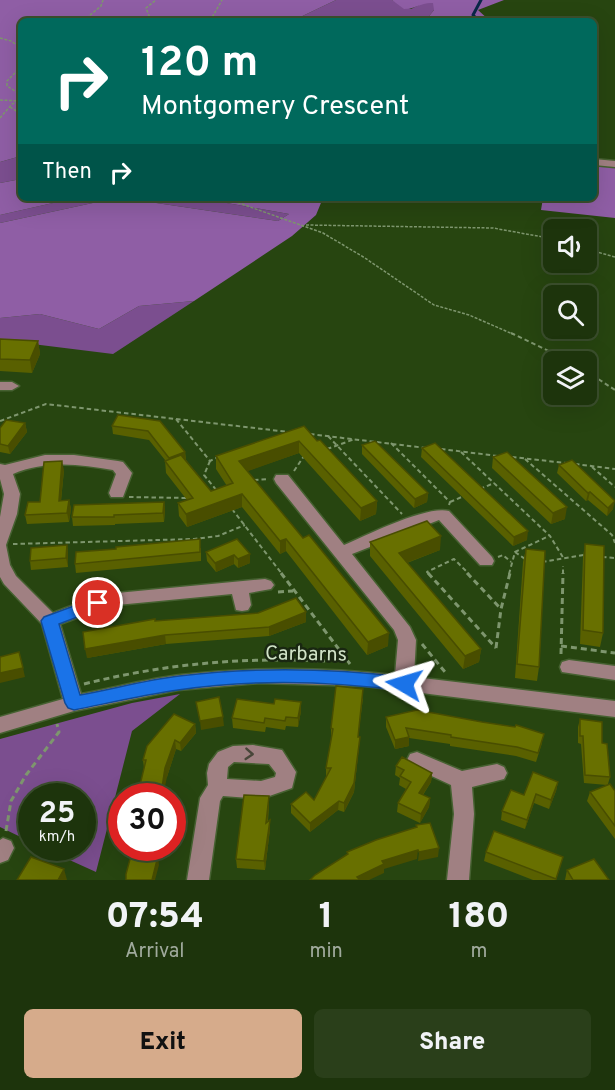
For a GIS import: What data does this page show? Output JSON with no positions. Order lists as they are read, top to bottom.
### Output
{
  "streets": {
    "street": ["Carbarns"]
  },
  "page": {
    "turn": ["120 m", "Montgomery Crescent"],
    "then": "Then",
    "speed": "25 km/h",
    "limit": "30",
    "eta": [
      "07:54",
      "Arrival",
      "1",
      "min",
      "180",
      "m"
    ],
    "buttons": ["Exit", "Share"]
  }
}
